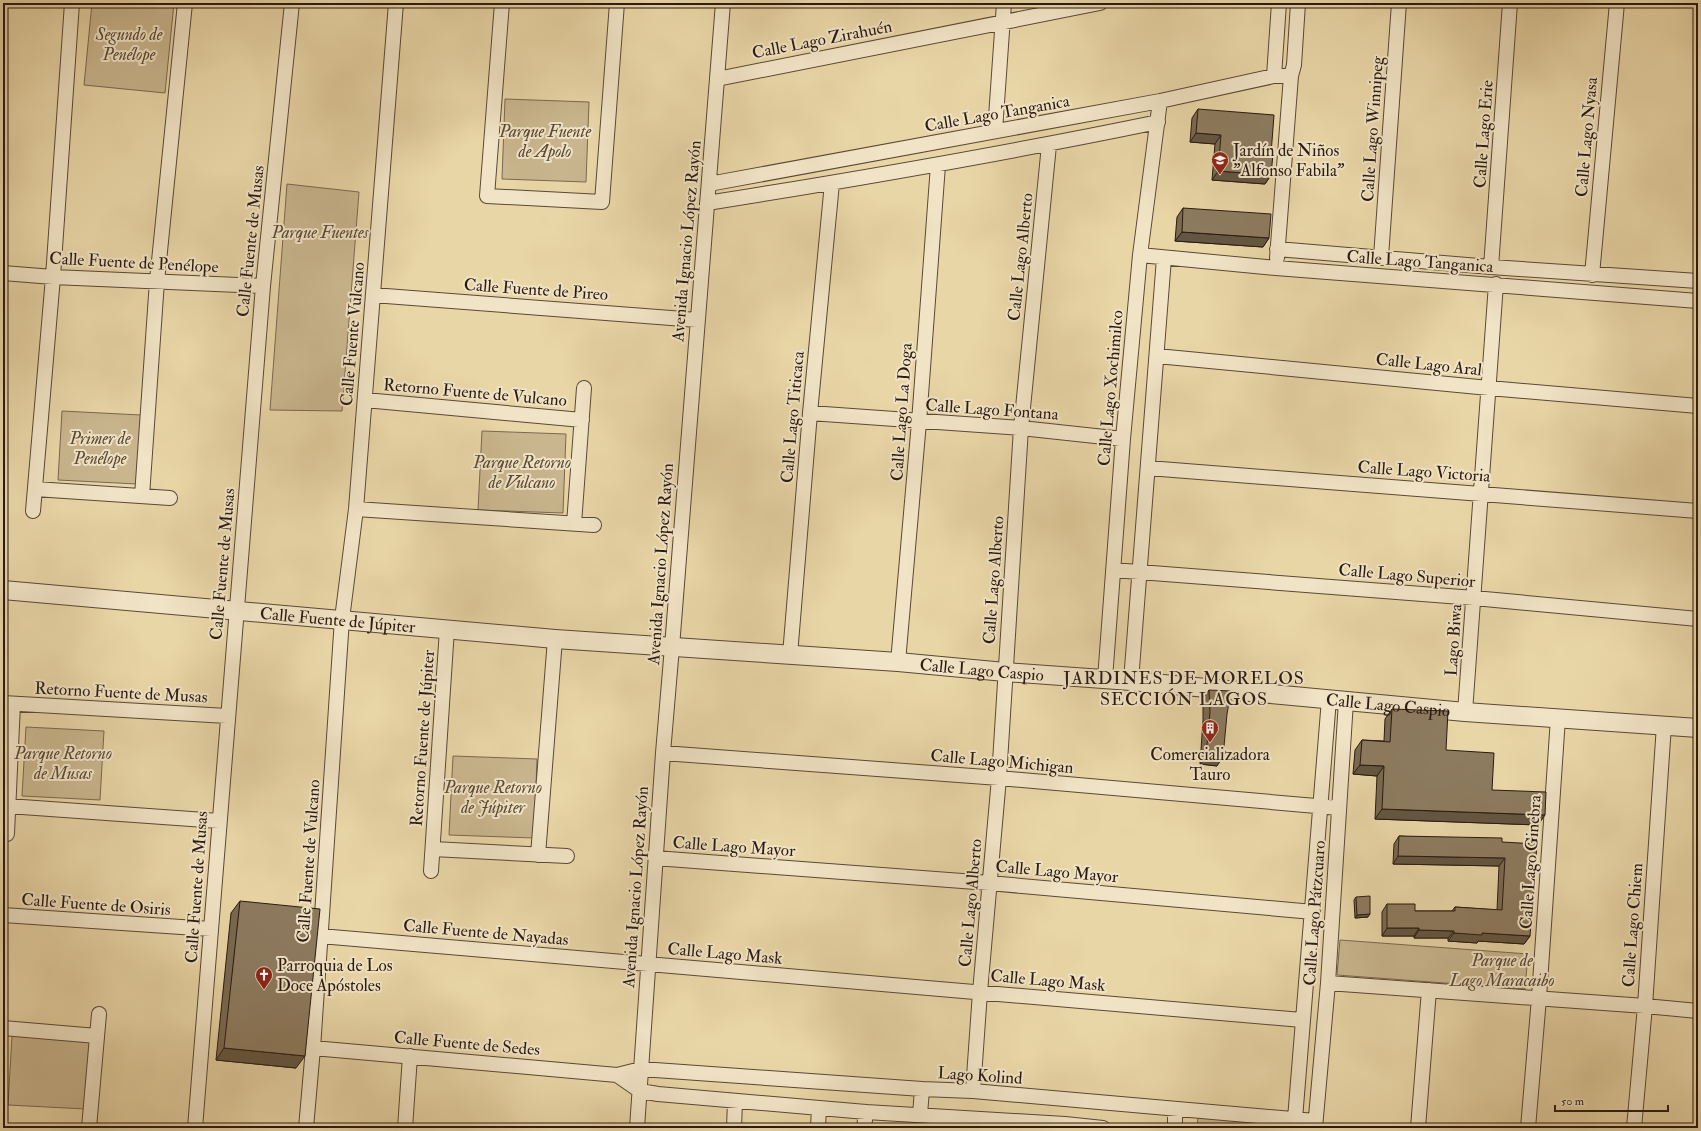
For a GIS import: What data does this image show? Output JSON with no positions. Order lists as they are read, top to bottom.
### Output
{
  "streets": {
    "street": [
      "Calle Lago Zirahuén",
      "Calle Lago Tanganica",
      "Calle Lago Winnipeg",
      "Calle Lago Erie",
      "Calle Lago Nyasa",
      "Calle Fuente de Musas",
      "Avenida Ignacio López Rayón",
      "Calle Lago Alberto",
      "Calle Fuente de Penélope",
      "Calle Fuente de Pireo",
      "Calle Fuente Vulcano",
      "Calle Lago Aral",
      "Calle Lago Xochimilco",
      "Retorno Fuente de Vulcano",
      "Calle Lago Fontana",
      "Calle Lago La Doga",
      "Calle Lago Titicaca",
      "Calle Lago Victoria",
      "Calle Lago Superior",
      "Calle Fuente de Júpiter",
      "Lago Biwa",
      "Calle Lago Caspio",
      "Retorno Fuente de Musas",
      "Retorno Fuente de Júpiter",
      "Calle Lago Michigan",
      "Calle Lago Mayor",
      "Calle Fuente de Vulcano",
      "Calle Lago Ginebra",
      "Calle Fuente de Osiris",
      "Calle Lago Pátzcuaro",
      "Calle Lago Chiem",
      "Calle Fuente de Nayadas",
      "Calle Lago Mask",
      "Calle Fuente de Sedes",
      "Lago Kolind"
    ]
  },
  "crossings": [
    ["Calle Lago Zirahuén", "Avenida Ignacio López Rayón"],
    ["Calle Lago Tanganica", "Calle Lago Winnipeg"],
    ["Calle Lago Tanganica", "Calle Lago Erie"],
    ["Calle Lago Tanganica", "Calle Lago Nyasa"],
    ["Calle Lago Tanganica", "Avenida Ignacio López Rayón"],
    ["Calle Lago Tanganica", "Calle Lago Xochimilco"],
    ["Calle Lago Tanganica", "Lago Biwa"],
    ["Calle Fuente de Musas", "Calle Fuente de Penélope"],
    ["Calle Fuente de Musas", "Calle Fuente de Júpiter"],
    ["Calle Fuente de Musas", "Retorno Fuente de Musas"],
    ["Calle Fuente de Musas", "Calle Fuente de Osiris"],
    ["Avenida Ignacio López Rayón", "Calle Fuente de Pireo"],
    ["Avenida Ignacio López Rayón", "Calle Fuente de Júpiter"],
    ["Avenida Ignacio López Rayón", "Calle Lago Caspio"],
    ["Avenida Ignacio López Rayón", "Calle Lago Michigan"],
    ["Avenida Ignacio López Rayón", "Calle Lago Mayor"],
    ["Avenida Ignacio López Rayón", "Calle Fuente de Nayadas"],
    ["Avenida Ignacio López Rayón", "Calle Lago Mask"],
    ["Avenida Ignacio López Rayón", "Calle Fuente de Sedes"],
    ["Avenida Ignacio López Rayón", "Lago Kolind"],
    ["Calle Lago Alberto", "Calle Lago Fontana"],
    ["Calle Lago Alberto", "Calle Lago Caspio"],
    ["Calle Lago Alberto", "Calle Lago Michigan"],
    ["Calle Lago Alberto", "Calle Lago Mayor"],
    ["Calle Lago Alberto", "Calle Lago Mask"],
    ["Calle Lago Alberto", "Lago Kolind"],
    ["Calle Fuente de Pireo", "Calle Fuente Vulcano"],
    ["Calle Fuente Vulcano", "Retorno Fuente de Vulcano"],
    ["Calle Fuente Vulcano", "Calle Fuente de Júpiter"],
    ["Calle Fuente Vulcano", "Calle Fuente de Vulcano"],
    ["Calle Lago Aral", "Lago Biwa"],
    ["Calle Lago Xochimilco", "Calle Lago Fontana"],
    ["Calle Lago Xochimilco", "Calle Lago Superior"],
    ["Calle Lago Xochimilco", "Calle Lago Caspio"],
    ["Calle Lago Fontana", "Calle Lago La Doga"],
    ["Calle Lago Fontana", "Calle Lago Titicaca"],
    ["Calle Lago La Doga", "Calle Lago Caspio"],
    ["Calle Lago Titicaca", "Calle Lago Caspio"],
    ["Calle Lago Victoria", "Lago Biwa"],
    ["Calle Lago Superior", "Lago Biwa"],
    ["Calle Fuente de Júpiter", "Calle Lago Caspio"],
    ["Calle Fuente de Júpiter", "Retorno Fuente de Júpiter"],
    ["Calle Fuente de Júpiter", "Calle Fuente de Vulcano"],
    ["Lago Biwa", "Calle Lago Caspio"],
    ["Calle Lago Caspio", "Calle Lago Ginebra"],
    ["Calle Lago Caspio", "Calle Lago Pátzcuaro"],
    ["Calle Lago Caspio", "Calle Lago Chiem"],
    ["Calle Lago Michigan", "Calle Lago Pátzcuaro"],
    ["Calle Lago Mayor", "Calle Lago Pátzcuaro"],
    ["Calle Fuente de Vulcano", "Calle Fuente de Nayadas"],
    ["Calle Fuente de Vulcano", "Calle Fuente de Sedes"],
    ["Calle Lago Pátzcuaro", "Calle Lago Mask"],
    ["Calle Lago Pátzcuaro", "Lago Kolind"],
    ["Calle Fuente de Nayadas", "Calle Lago Mask"],
    ["Calle Fuente de Sedes", "Lago Kolind"]
  ],
  "districts": ["JARDINES DE MORELOS SECCIÓN LAGOS"],
  "parks": [
    "Segundo de Penélope",
    "Parque Fuente de Apolo",
    "Parque Fuentes",
    "Primer de Penélope",
    "Parque Retorno de Vulcano",
    "Parque Retorno de Musas",
    "Parque Retorno de Júpiter",
    "Parque de Lago Maracaibo"
  ],
  "places": {
    "school or university": ["Jardín de Niños \"Alfonso Fabila\""],
    "building": ["Comercializadora Tauro"],
    "church": ["Parroquia de Los Doce Apóstoles"]
  },
  "scale_bar": "50 m"
}
